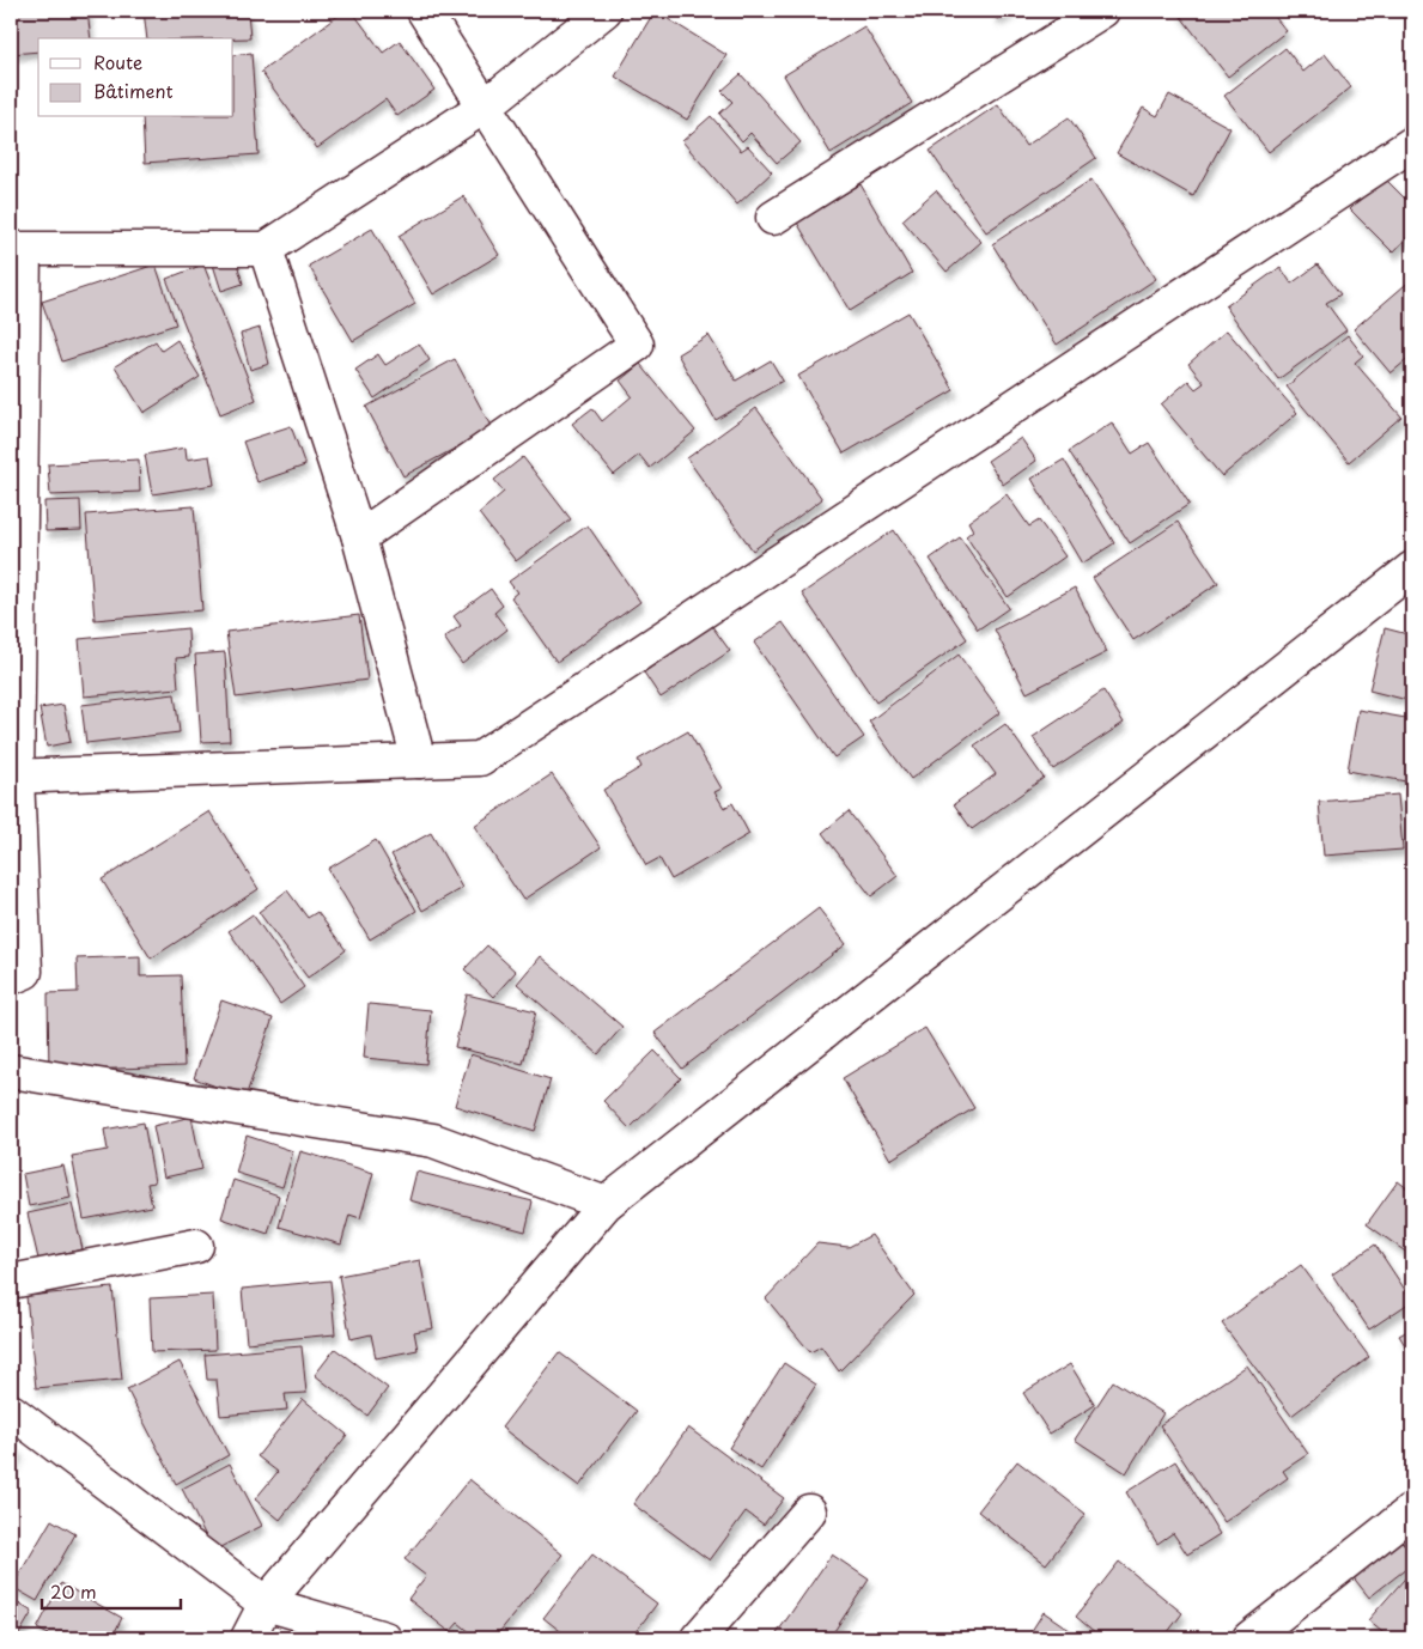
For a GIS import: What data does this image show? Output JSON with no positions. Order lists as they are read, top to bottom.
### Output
{
  "legend": ["Route", "Bâtiment"],
  "scale_bar": "20 m"
}
